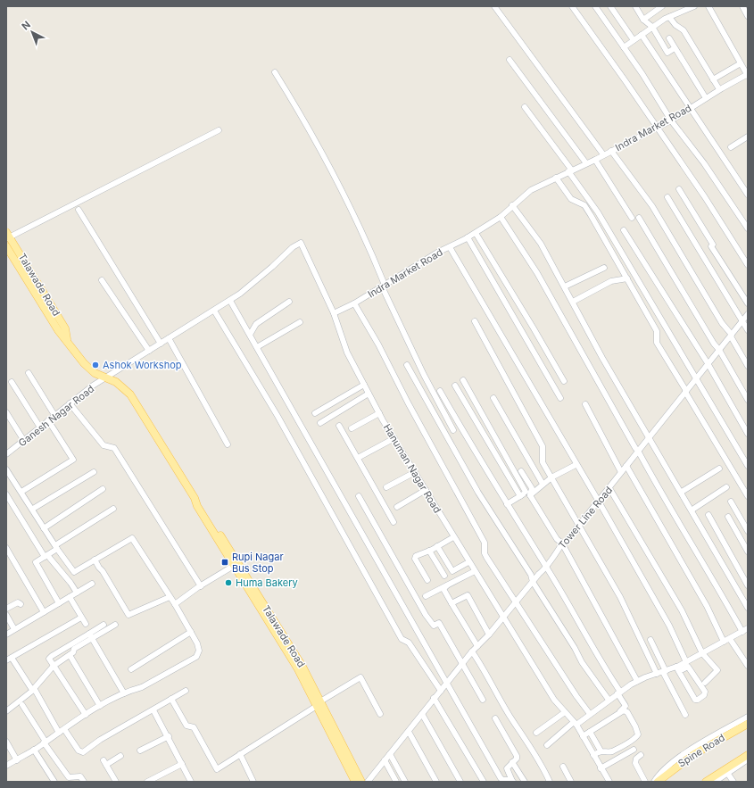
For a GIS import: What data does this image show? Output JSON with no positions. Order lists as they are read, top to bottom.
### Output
{
  "streets": {
    "main road": ["Talawade Road", "Spine Road"],
    "street": [
      "Indra Market Road",
      "Ganesh Nagar Road",
      "Hanuman Nagar Road",
      "Tower Line Road"
    ]
  },
  "crossings": [
    ["Indra Market Road", "Hanuman Nagar Road"],
    ["Talawade Road", "Ganesh Nagar Road"],
    ["Hanuman Nagar Road", "Tower Line Road"]
  ],
  "places": {
    "other": ["Ashok Workshop", "Huma Bakery"],
    "transit": ["Rupi Nagar Bus Stop"]
  },
  "north": "top left"
}
